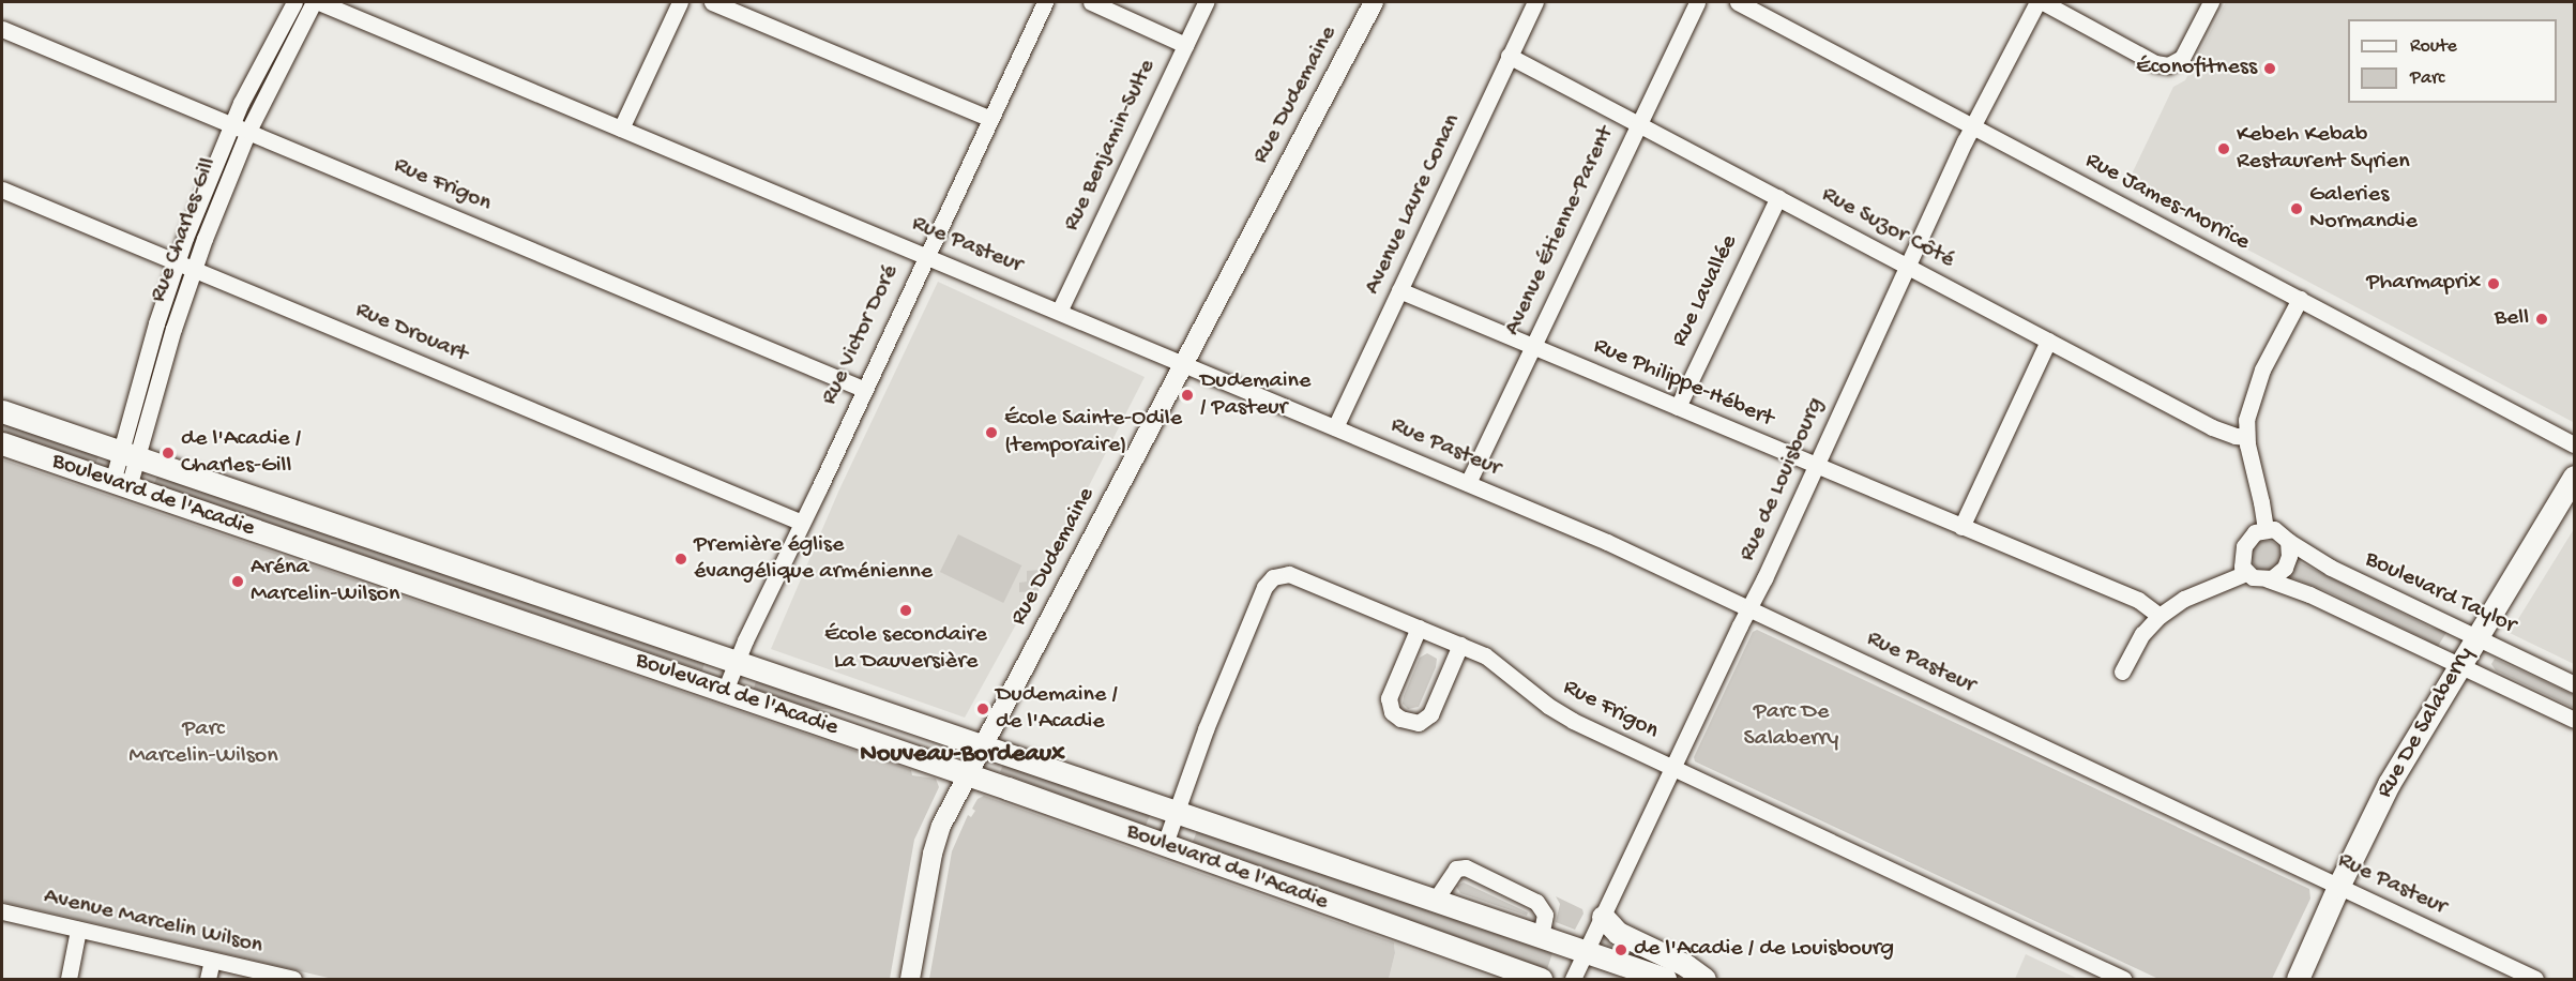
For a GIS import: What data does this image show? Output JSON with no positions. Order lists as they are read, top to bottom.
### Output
{
  "streets": {
    "main road": ["Boulevard de l'Acadie", "Rue De Salaberry"],
    "street": [
      "Rue Dudemaine",
      "Rue Benjamin-Sulte",
      "Rue Frigon",
      "Rue James-Morrice",
      "Avenue Laure Conan",
      "Rue Suzor Côté",
      "Rue Charles-Gill",
      "Avenue Étienne-Parent",
      "Rue Pasteur",
      "Rue Lavallée",
      "Rue Drouart",
      "Rue Victor Doré",
      "Rue Philippe-Hébert",
      "Rue de Louisbourg",
      "Boulevard Taylor",
      "Avenue Marcelin Wilson"
    ]
  },
  "crossings": [
    ["Rue Dudemaine", "Rue Pasteur"],
    ["Rue Dudemaine", "Boulevard de l'Acadie"],
    ["Rue Benjamin-Sulte", "Rue Pasteur"],
    ["Rue Frigon", "Rue Charles-Gill"],
    ["Rue Frigon", "Rue Victor Doré"],
    ["Rue Frigon", "Rue de Louisbourg"],
    ["Rue Frigon", "Boulevard de l'Acadie"],
    ["Rue James-Morrice", "Rue de Louisbourg"],
    ["Avenue Laure Conan", "Rue Suzor Côté"],
    ["Avenue Laure Conan", "Rue Pasteur"],
    ["Avenue Laure Conan", "Rue Philippe-Hébert"],
    ["Rue Suzor Côté", "Avenue Étienne-Parent"],
    ["Rue Suzor Côté", "Rue Lavallée"],
    ["Rue Suzor Côté", "Rue de Louisbourg"],
    ["Rue Charles-Gill", "Rue Drouart"],
    ["Rue Charles-Gill", "Boulevard de l'Acadie"],
    ["Avenue Étienne-Parent", "Rue Pasteur"],
    ["Avenue Étienne-Parent", "Rue Philippe-Hébert"],
    ["Rue Pasteur", "Rue Victor Doré"],
    ["Rue Pasteur", "Rue de Louisbourg"],
    ["Rue Pasteur", "Rue De Salaberry"],
    ["Rue Lavallée", "Rue Philippe-Hébert"],
    ["Rue Drouart", "Rue Victor Doré"],
    ["Rue Victor Doré", "Boulevard de l'Acadie"],
    ["Rue Philippe-Hébert", "Rue de Louisbourg"],
    ["Rue de Louisbourg", "Boulevard de l'Acadie"],
    ["Boulevard Taylor", "Rue De Salaberry"]
  ],
  "districts": ["Nouveau-Bordeaux"],
  "parks": ["Parc De Salaberry", "Parc Marcelin-Wilson"],
  "places": [
    "Éconofitness",
    "Kebeh Kebab Restaurent Syrien",
    "Galeries Normandie",
    "Pharmaprix",
    "Bell",
    "Dudemaine / Pasteur",
    "École Sainte-Odile (temporaire)",
    "de l'Acadie / Charles-Gill",
    "Première église évangélique arménienne",
    "Aréna Marcelin-Wilson",
    "École secondaire La Dauversière",
    "Dudemaine / de l'Acadie",
    "de l'Acadie / de Louisbourg"
  ],
  "legend": ["Route", "Parc"]
}
